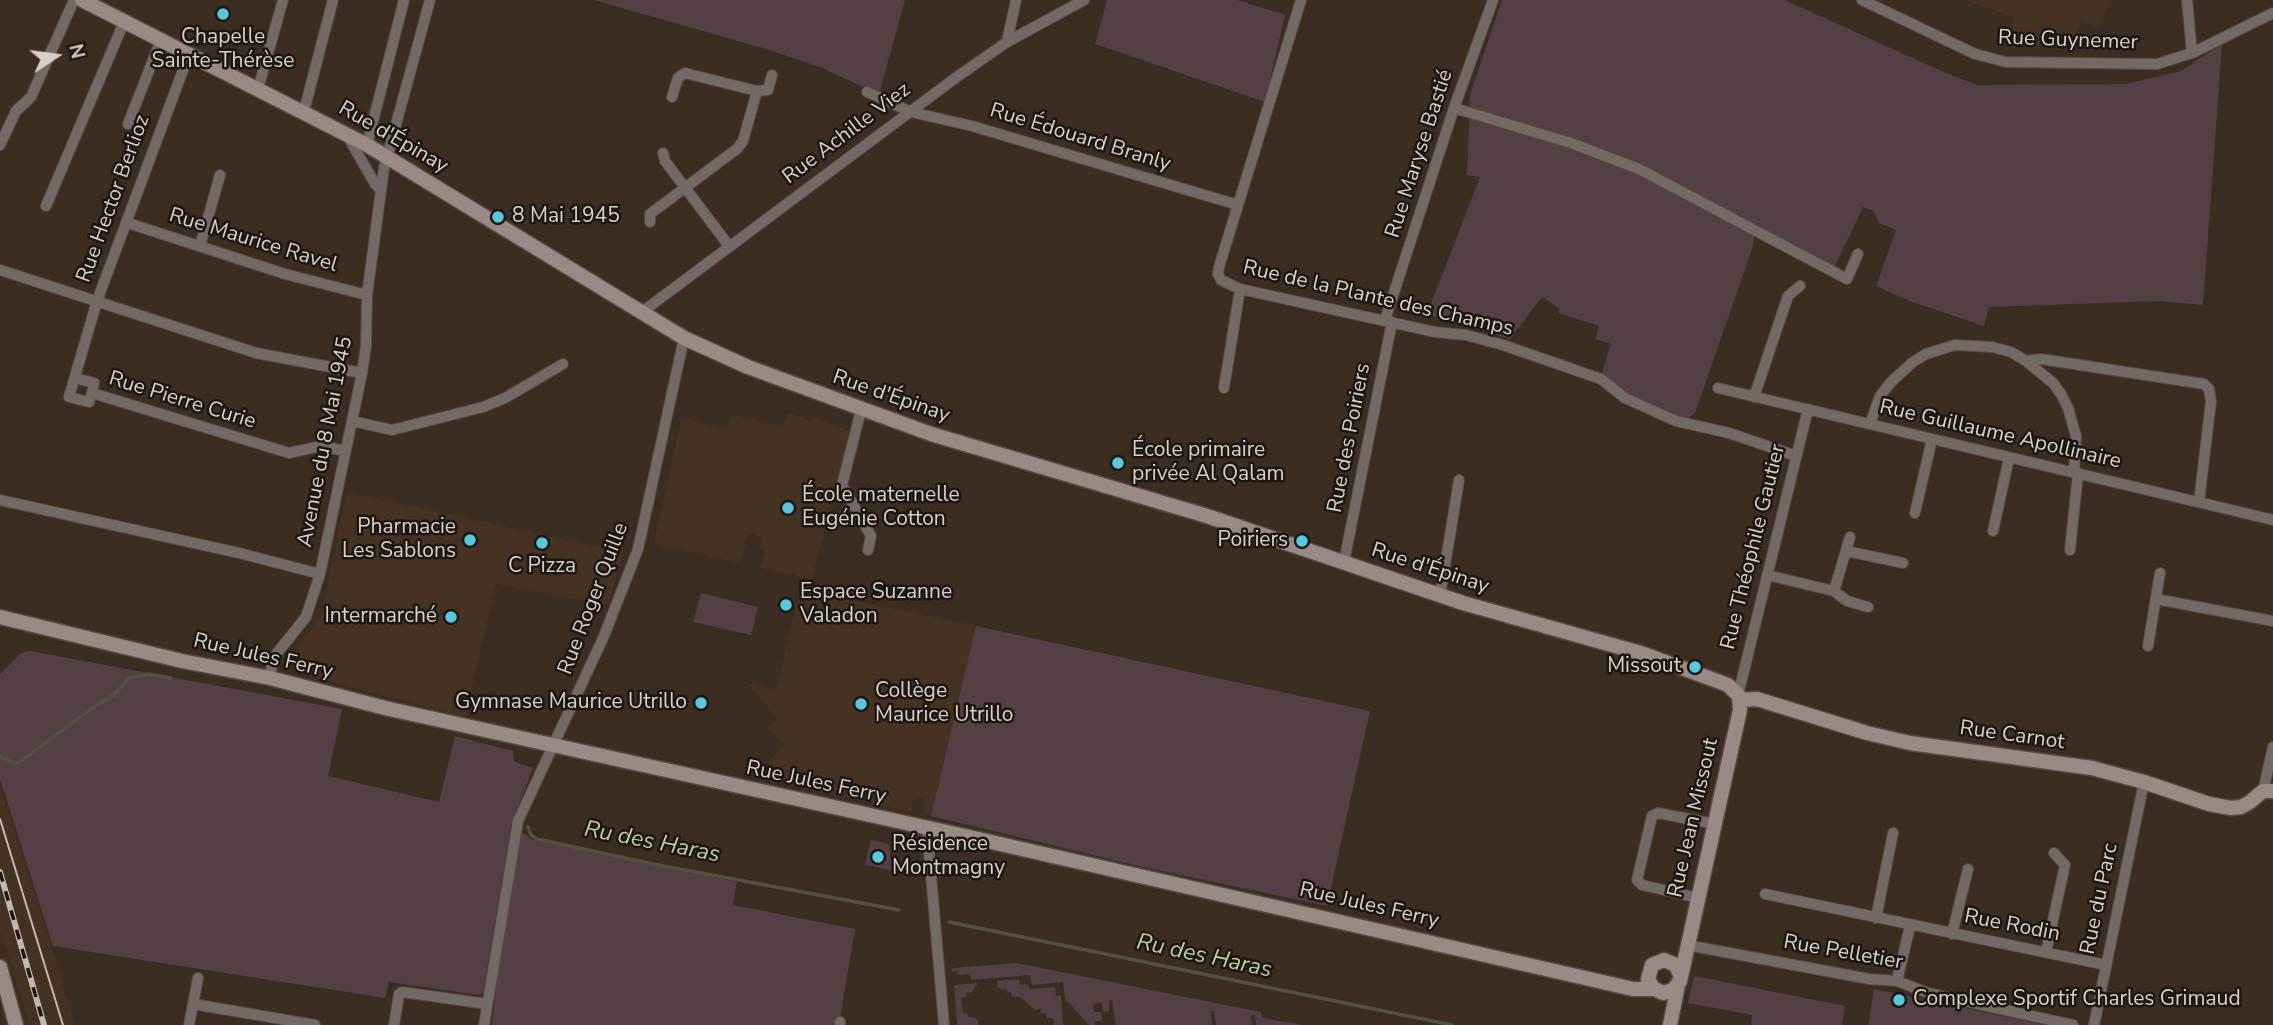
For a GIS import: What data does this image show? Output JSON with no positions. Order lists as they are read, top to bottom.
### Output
{
  "streets": {
    "main road": [
      "Rue d'Épinay",
      "Rue Jules Ferry",
      "Rue Carnot",
      "Rue Jean Missout"
    ],
    "street": [
      "Rue Guynemer",
      "Rue Achille Viez",
      "Rue Édouard Branly",
      "Rue Maryse Bastié",
      "Rue Hector Berlioz",
      "Rue Maurice Ravel",
      "Rue de la Plante des Champs",
      "Rue Pierre Curie",
      "Rue Guillaume Apollinaire",
      "Rue des Poiriers",
      "Avenue du 8 Mai 1945",
      "Rue Théophile Gautier",
      "Rue Roger Quille",
      "Rue du Parc",
      "Rue Rodin",
      "Rue Pelletier"
    ]
  },
  "crossings": [
    ["Rue Achille Viez", "Rue d'Épinay"],
    ["Rue Achille Viez", "Rue Édouard Branly"],
    ["Rue d'Épinay", "Rue Hector Berlioz"],
    ["Rue d'Épinay", "Rue des Poiriers"],
    ["Rue d'Épinay", "Avenue du 8 Mai 1945"],
    ["Rue d'Épinay", "Rue Théophile Gautier"],
    ["Rue d'Épinay", "Rue Roger Quille"],
    ["Rue d'Épinay", "Rue Carnot"],
    ["Rue d'Épinay", "Rue Jean Missout"],
    ["Rue Édouard Branly", "Rue de la Plante des Champs"],
    ["Rue Maryse Bastié", "Rue de la Plante des Champs"],
    ["Rue Maryse Bastié", "Rue des Poiriers"],
    ["Rue Hector Berlioz", "Rue Maurice Ravel"],
    ["Rue Maurice Ravel", "Avenue du 8 Mai 1945"],
    ["Rue de la Plante des Champs", "Rue des Poiriers"],
    ["Rue de la Plante des Champs", "Rue Théophile Gautier"],
    ["Rue Pierre Curie", "Avenue du 8 Mai 1945"],
    ["Rue Guillaume Apollinaire", "Rue Théophile Gautier"],
    ["Avenue du 8 Mai 1945", "Rue Jules Ferry"],
    ["Rue Théophile Gautier", "Rue Carnot"],
    ["Rue Théophile Gautier", "Rue Jean Missout"],
    ["Rue Roger Quille", "Rue Jules Ferry"],
    ["Rue Jules Ferry", "Rue Jean Missout"],
    ["Rue Carnot", "Rue Jean Missout"],
    ["Rue Carnot", "Rue du Parc"],
    ["Rue Jean Missout", "Rue Pelletier"],
    ["Rue du Parc", "Rue Rodin"]
  ],
  "water": ["Ru des Haras"],
  "places": [
    "Chapelle Sainte-Thérèse",
    "8 Mai 1945",
    "École primaire privée Al Qalam",
    "École maternelle Eugénie Cotton",
    "Pharmacie Les Sablons",
    "Poiriers",
    "C Pizza",
    "Espace Suzanne Valadon",
    "Intermarché",
    "Missout",
    "Gymnase Maurice Utrillo",
    "Collège Maurice Utrillo",
    "Résidence Montmagny",
    "Complexe Sportif Charles Grimaud"
  ],
  "north": "right"
}
